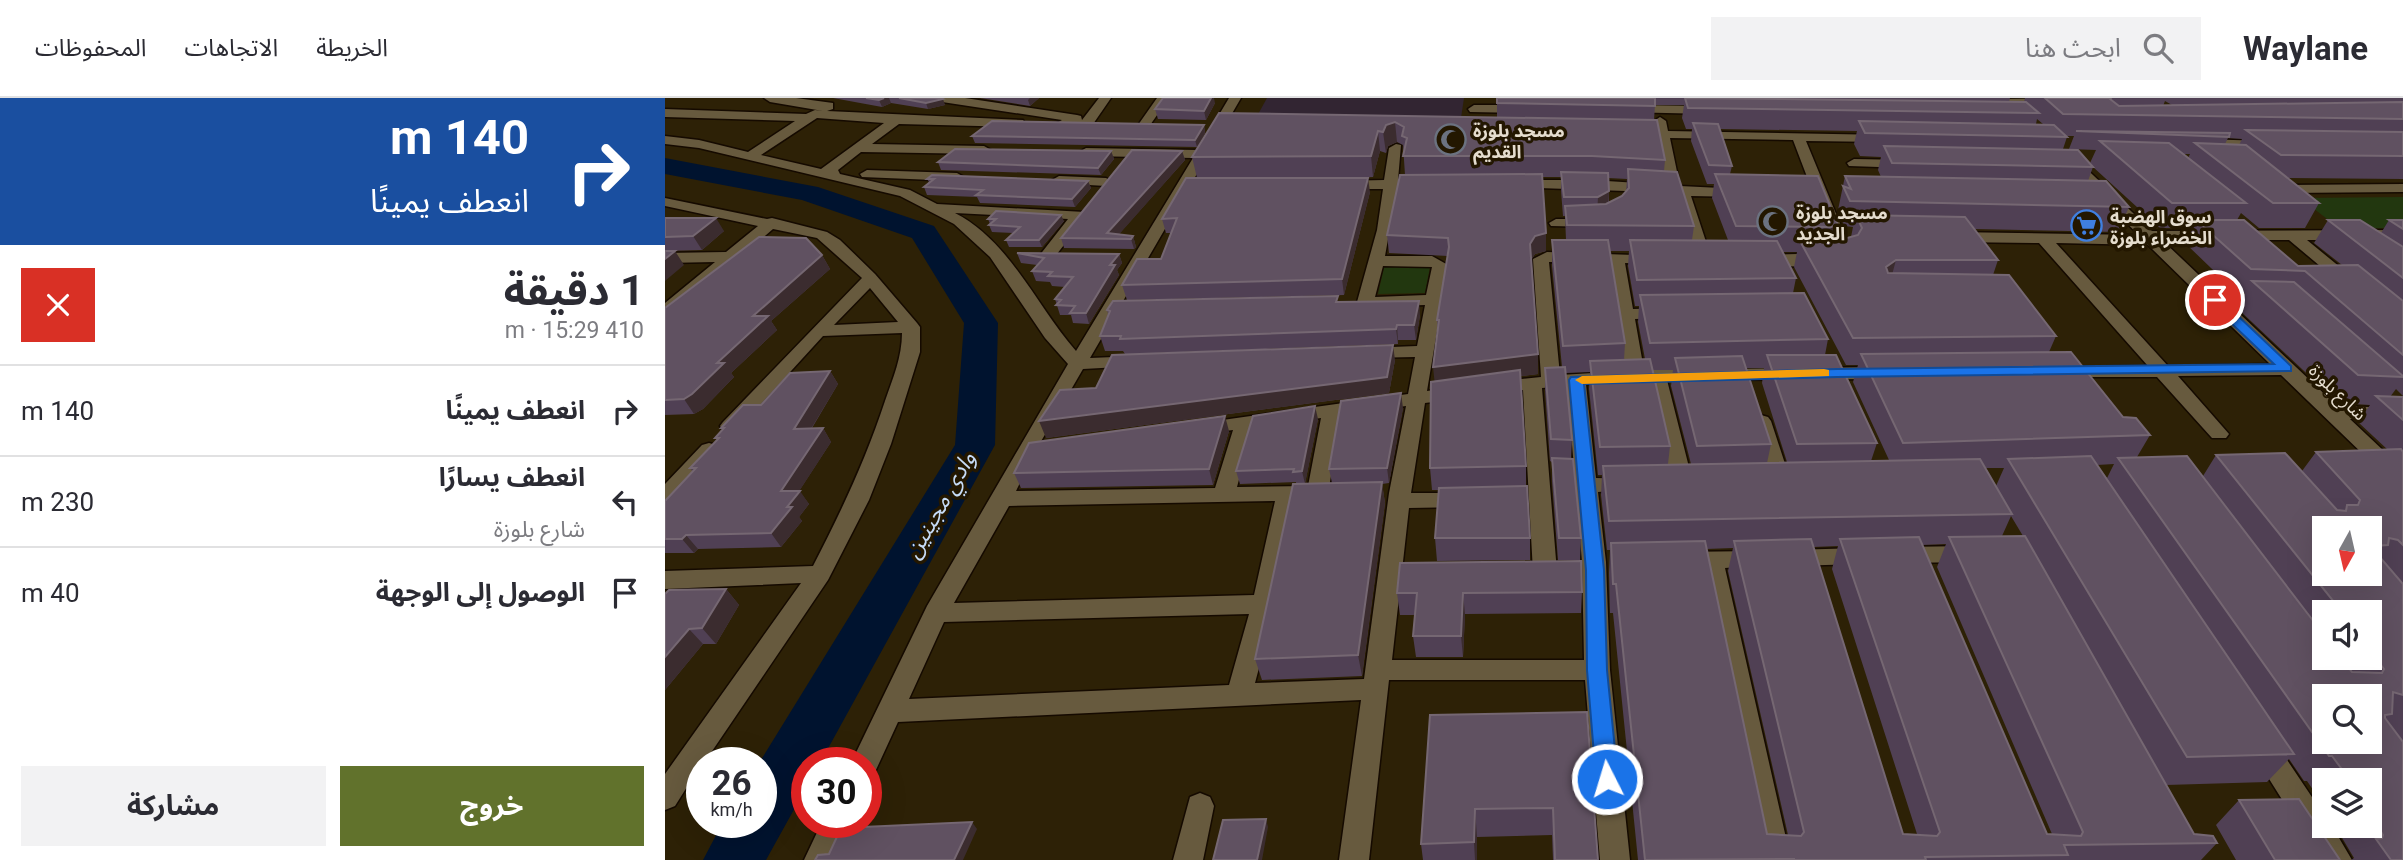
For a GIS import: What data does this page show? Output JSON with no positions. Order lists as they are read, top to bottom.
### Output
{
  "streets": {
    "street": ["شارع بلوزة"]
  },
  "water": ["وادي مجينين"],
  "places": {
    "mosque": ["مسجد بلوزة القديم", "مسجد بلوزة الجديد"],
    "supermarket": ["سوق الهضبة الخضراء بلوزة"]
  },
  "north": "bottom",
  "page": {
    "header": "Waylane",
    "search": "ابحث هنا",
    "nav": ["الخريطة", "الاتجاهات", "المحفوظات"],
    "turn": ["140 m", "انعطف يمينًا"],
    "heading": ["1 دقيقة", "410 m · 15:29"],
    "list": [
      {
        "name": "انعطف يمينًا",
        "value": "140 m"
      },
      {
        "name": "انعطف يسارًا",
        "note": "شارع بلوزة",
        "value": "230 m"
      },
      {
        "name": "الوصول إلى الوجهة",
        "value": "40 m"
      }
    ],
    "speed": "26 km/h",
    "limit": "30",
    "buttons": ["خروج", "مشاركة"]
  }
}
